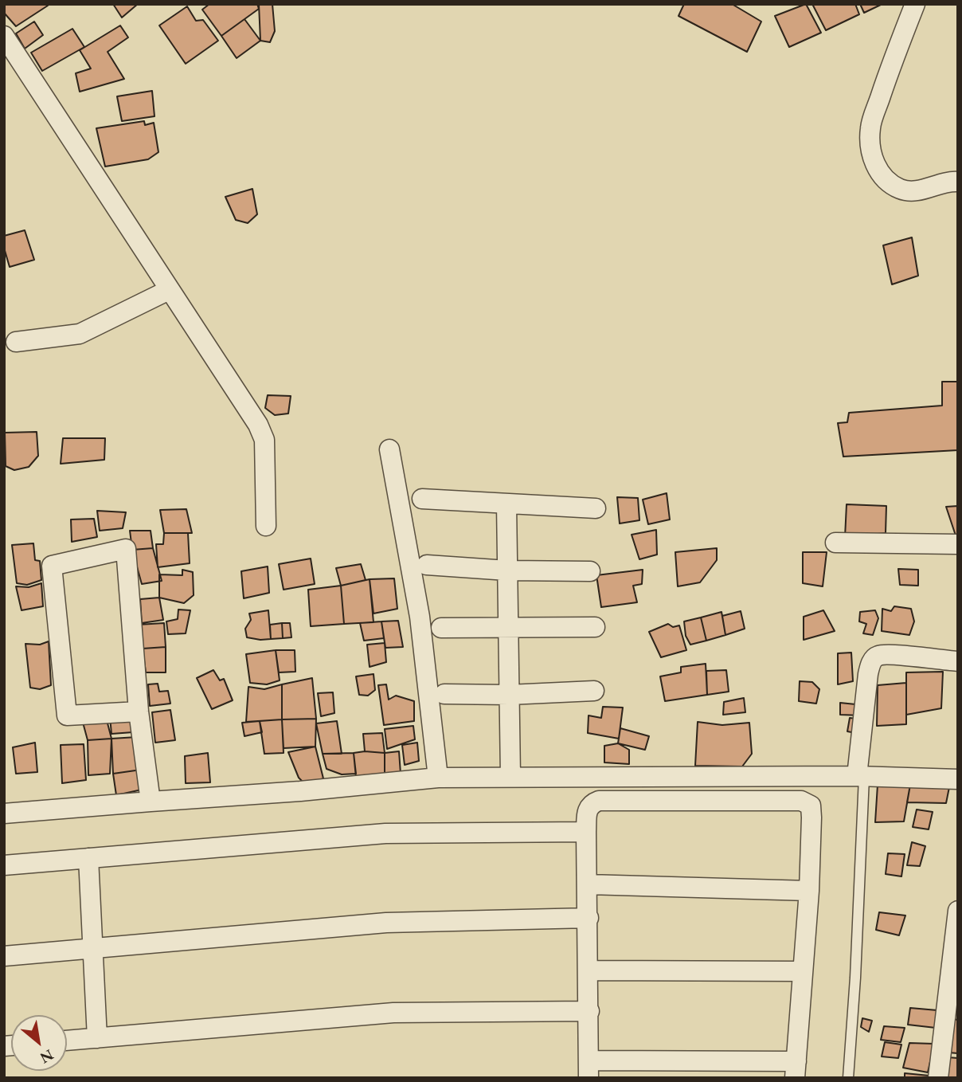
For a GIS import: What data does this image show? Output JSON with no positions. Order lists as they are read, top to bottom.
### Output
{
  "north": "bottom right"
}
